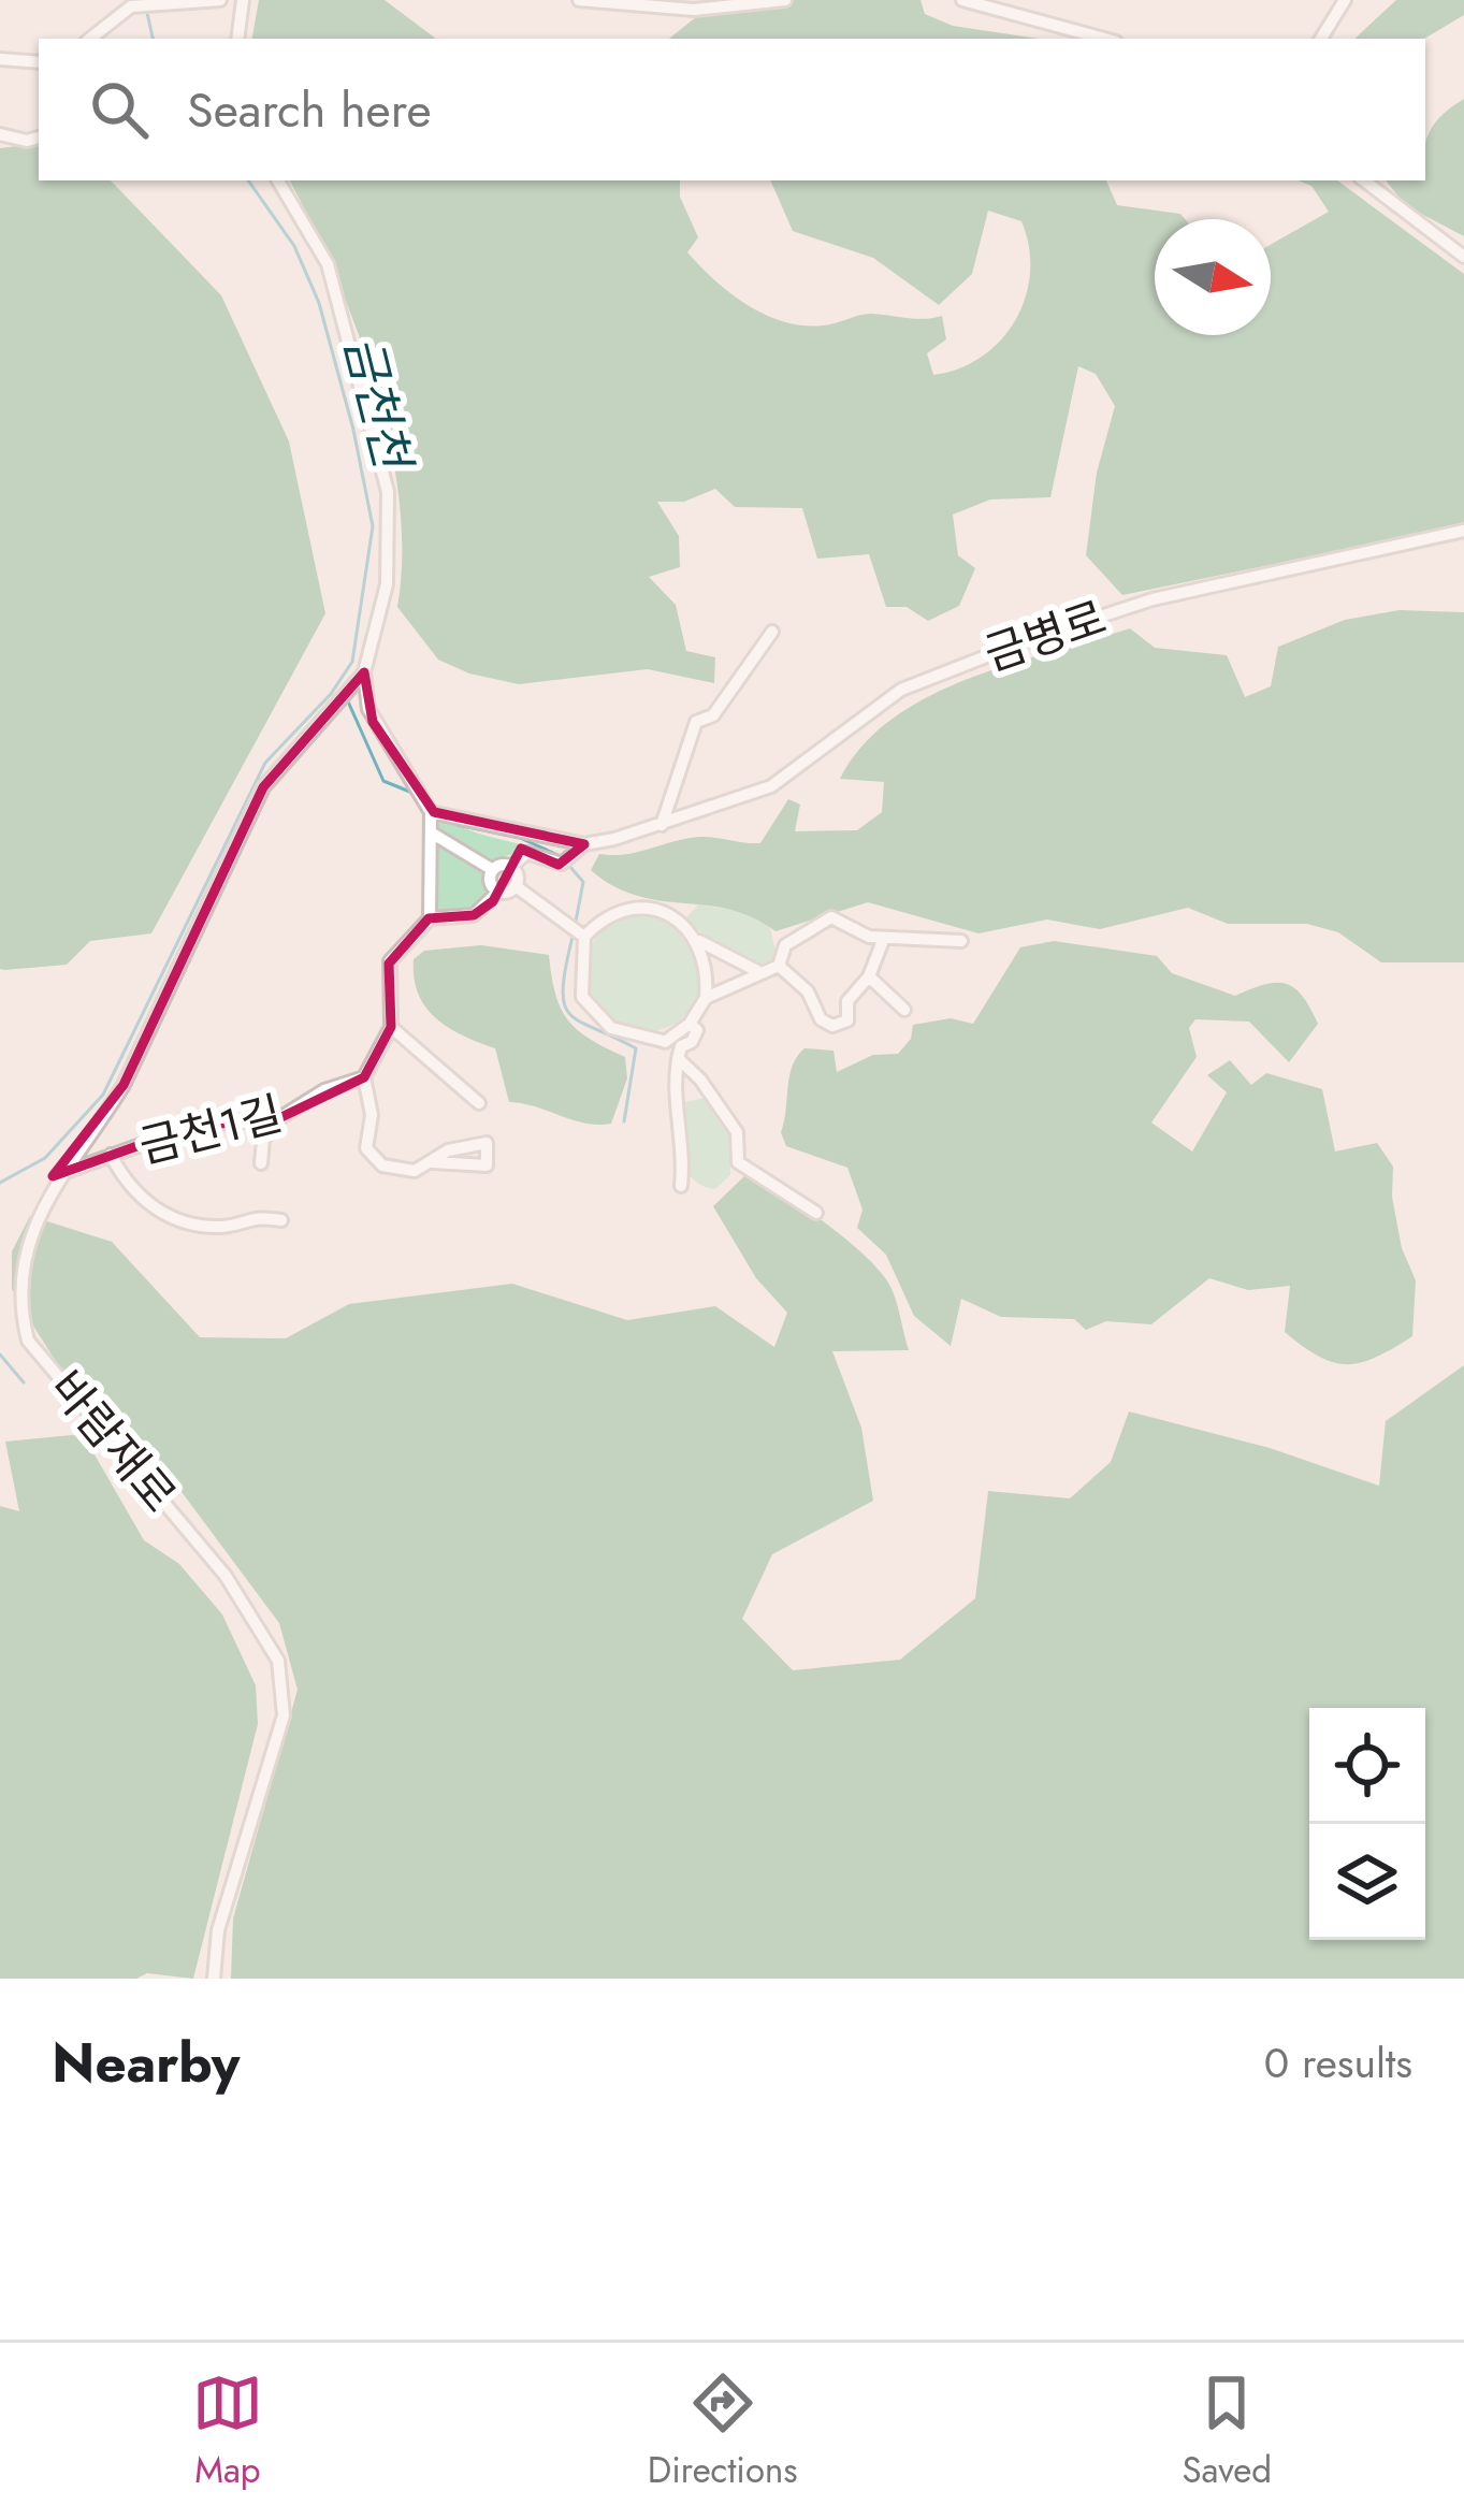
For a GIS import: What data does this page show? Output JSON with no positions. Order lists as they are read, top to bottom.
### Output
{
  "streets": {
    "street": ["금병로", "금천1길", "바람재로"]
  },
  "water": ["금천천"],
  "north": "right",
  "page": {
    "search": "Search here",
    "heading": ["Nearby", "0 results"],
    "nav": ["Map", "Directions", "Saved"]
  }
}
